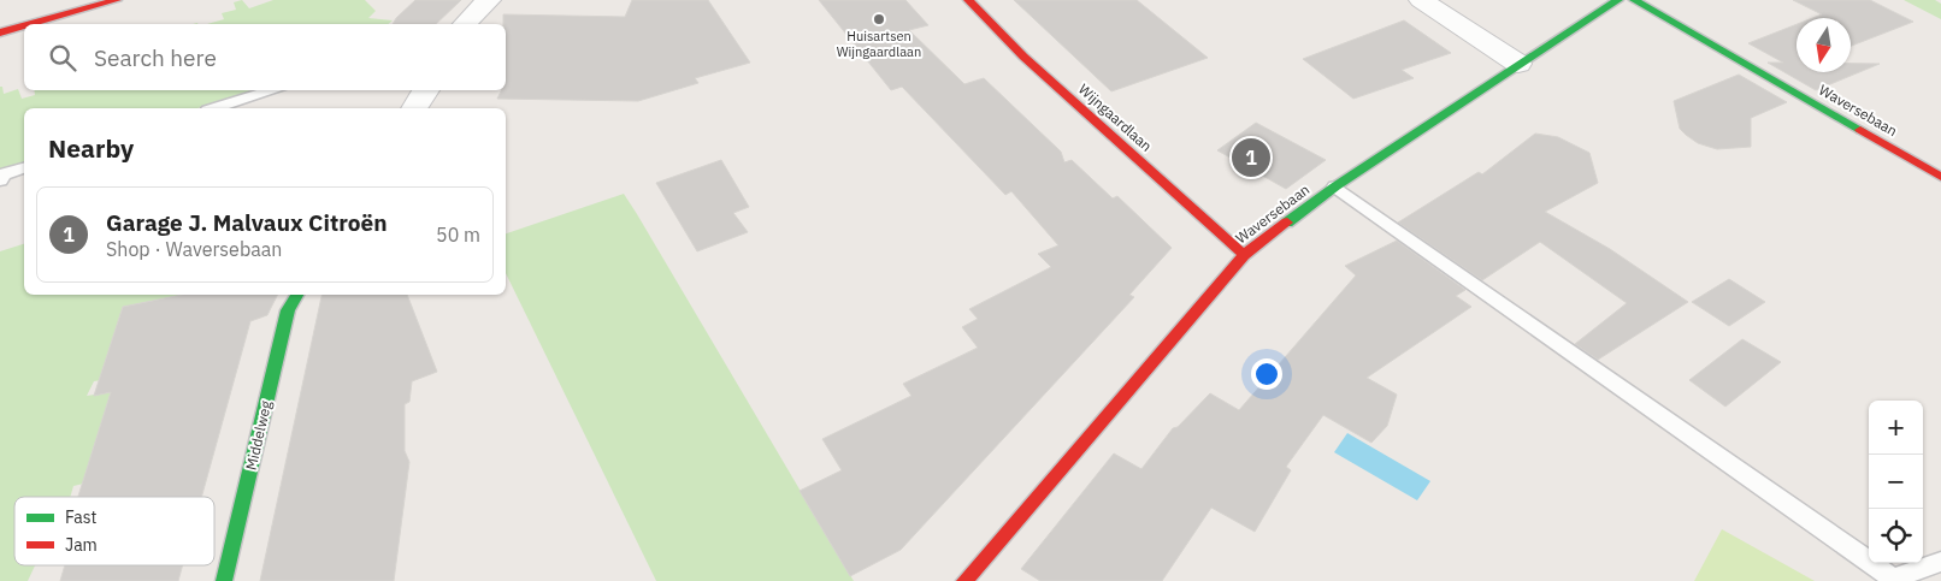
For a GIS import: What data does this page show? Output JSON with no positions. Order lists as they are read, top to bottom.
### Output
{
  "streets": {
    "street": ["Waversebaan", "Wijngaardlaan", "Middelweg"]
  },
  "crossings": [
    ["Waversebaan", "Wijngaardlaan"]
  ],
  "places": ["Huisartsen Wijngaardlaan"],
  "legend": ["Fast", "Jam"],
  "north": "bottom",
  "page": {
    "search": "Search here",
    "heading": "Nearby",
    "pins": "1",
    "list": [
      {
        "mark": "1",
        "name": "Garage J. Malvaux Citroën",
        "note": "Shop · Waversebaan",
        "value": "50 m"
      }
    ],
    "map_buttons": ["+", "−"]
  }
}
